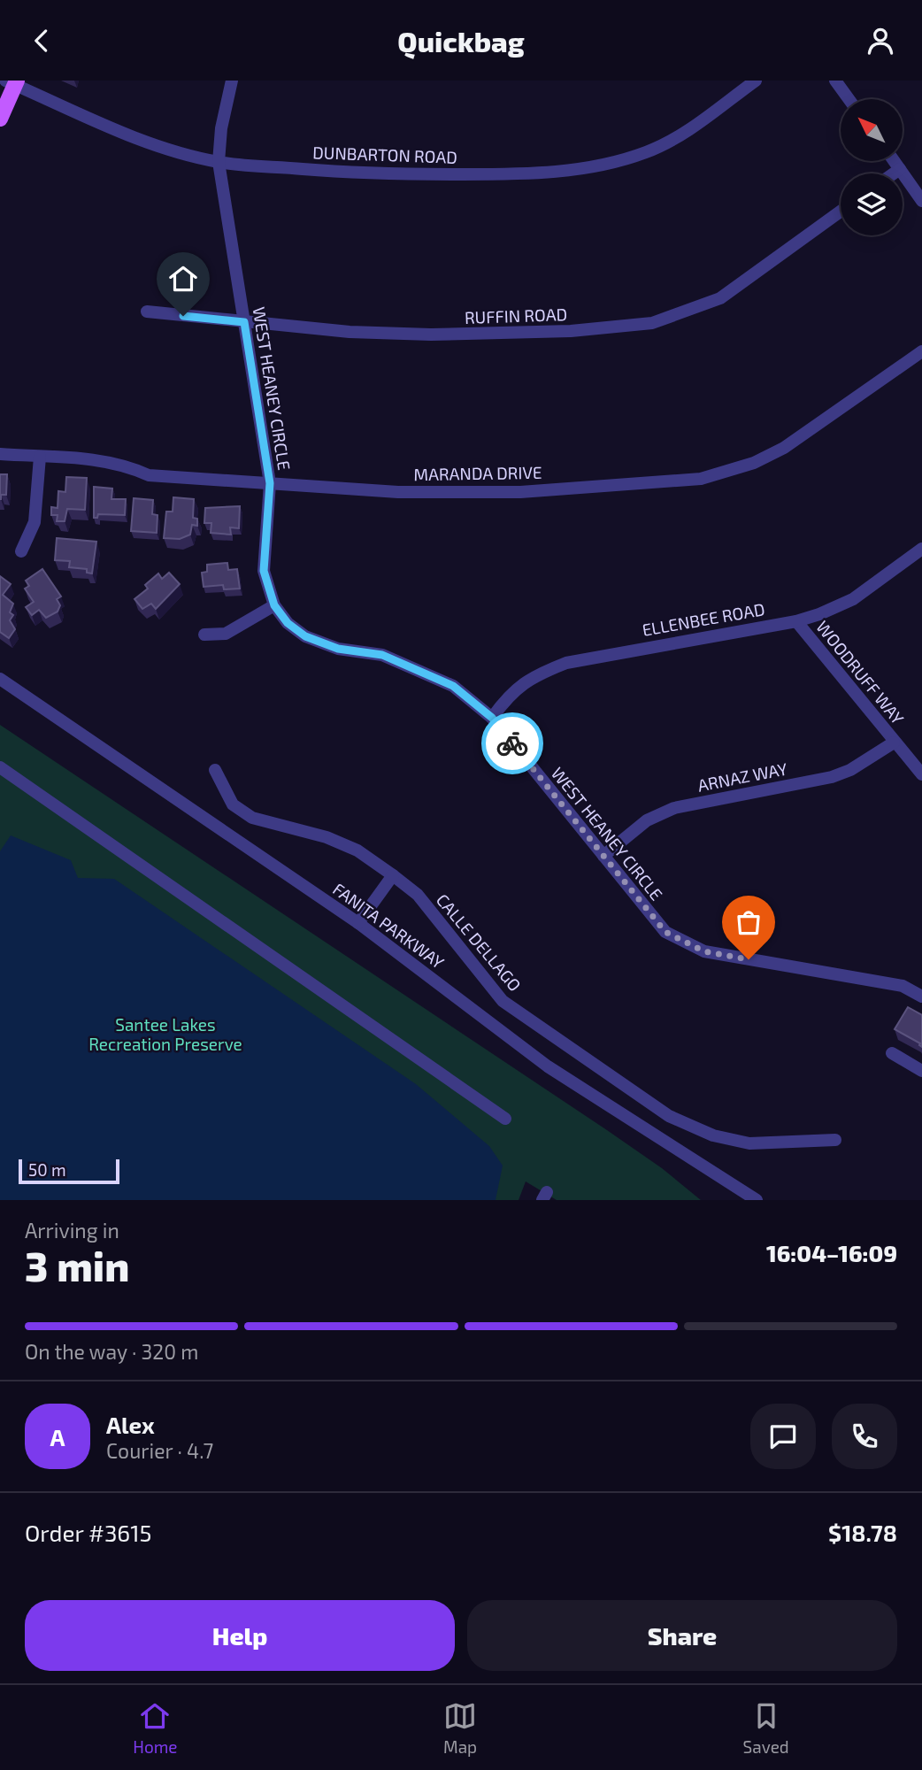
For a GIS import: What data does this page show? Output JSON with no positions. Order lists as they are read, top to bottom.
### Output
{
  "streets": {
    "street": [
      "DUNBARTON ROAD",
      "RUFFIN ROAD",
      "WEST HEANEY CIRCLE",
      "MARANDA DRIVE",
      "ELLENBEE ROAD",
      "WOODRUFF WAY",
      "ARNAZ WAY",
      "FANITA PARKWAY",
      "CALLE DELLAGO"
    ]
  },
  "crossings": [
    ["DUNBARTON ROAD", "WEST HEANEY CIRCLE"],
    ["RUFFIN ROAD", "WEST HEANEY CIRCLE"],
    ["WEST HEANEY CIRCLE", "MARANDA DRIVE"],
    ["WEST HEANEY CIRCLE", "ELLENBEE ROAD"],
    ["WEST HEANEY CIRCLE", "ARNAZ WAY"],
    ["ELLENBEE ROAD", "WOODRUFF WAY"],
    ["WOODRUFF WAY", "ARNAZ WAY"]
  ],
  "parks": ["Santee Lakes Recreation Preserve"],
  "scale_bar": "50 m",
  "north": "top left",
  "page": {
    "header": "Quickbag",
    "scale": "50 m",
    "heading": ["3 min", "Arriving in", "16:04–16:09"],
    "panel": [
      "Alex",
      "Courier · 4.7",
      "Order #3615",
      "$18.78"
    ],
    "bar": "On the way · 320 m",
    "round": "A",
    "buttons": ["Help", "Share"],
    "tabs": ["Home", "Map", "Saved"]
  }
}
